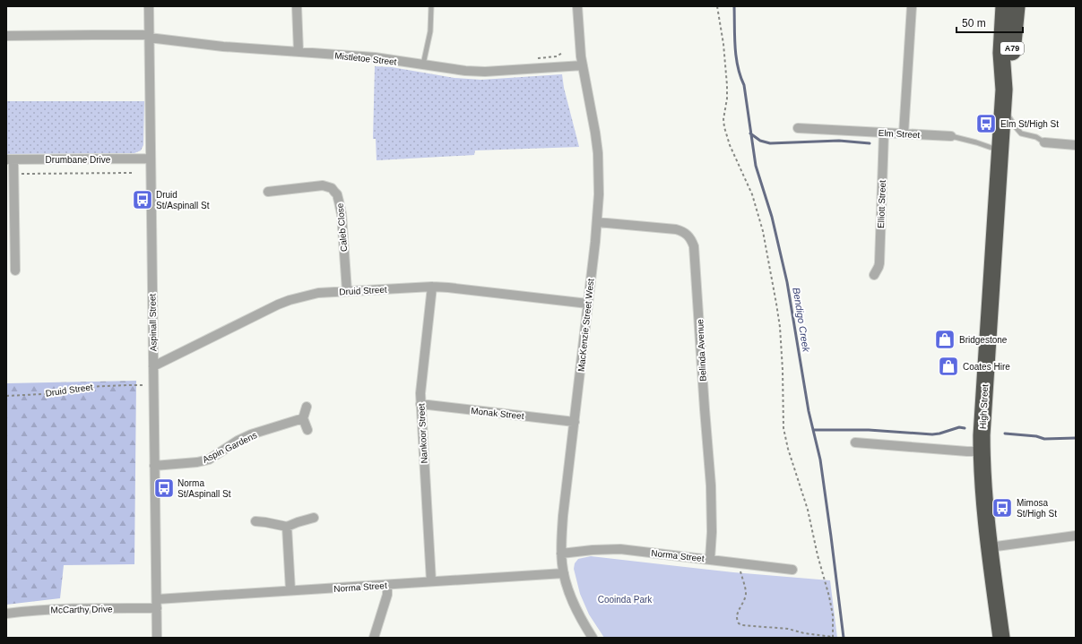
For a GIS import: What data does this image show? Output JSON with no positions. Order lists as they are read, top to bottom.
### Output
{
  "streets": {
    "highway": ["A79", "High Street"],
    "street": [
      "Mistletoe Street",
      "Elm Street",
      "Drumbane Drive",
      "Elliott Street",
      "Caleb Close",
      "Druid Street",
      "Aspinall Street",
      "MacKenzie Street West",
      "Belinda Avenue",
      "Monak Street",
      "Nankoor Street",
      "Aspin Gardens",
      "Norma Street",
      "McCarthy Drive"
    ]
  },
  "crossings": [
    ["Mistletoe Street", "Aspinall Street"],
    ["Mistletoe Street", "MacKenzie Street West"],
    ["Elm Street", "Elliott Street"],
    ["Elm Street", "High Street"],
    ["Drumbane Drive", "Aspinall Street"],
    ["Caleb Close", "Druid Street"],
    ["Druid Street", "Aspinall Street"],
    ["Druid Street", "MacKenzie Street West"],
    ["Druid Street", "Nankoor Street"],
    ["Aspinall Street", "Aspin Gardens"],
    ["Aspinall Street", "Norma Street"],
    ["Aspinall Street", "McCarthy Drive"],
    ["MacKenzie Street West", "Belinda Avenue"],
    ["MacKenzie Street West", "Monak Street"],
    ["MacKenzie Street West", "Norma Street"],
    ["Belinda Avenue", "Norma Street"],
    ["Monak Street", "Nankoor Street"],
    ["Nankoor Street", "Norma Street"],
    ["Norma Street", "McCarthy Drive"]
  ],
  "water": ["Bendigo Creek"],
  "parks": ["Cooinda Park"],
  "places": {
    "bus stop": [
      "Elm St/High St",
      "Druid St/Aspinall St",
      "Norma St/Aspinall St",
      "Mimosa St/High St"
    ],
    "shop": ["Bridgestone", "Coates Hire"]
  },
  "scale_bar": "50 m"
}
